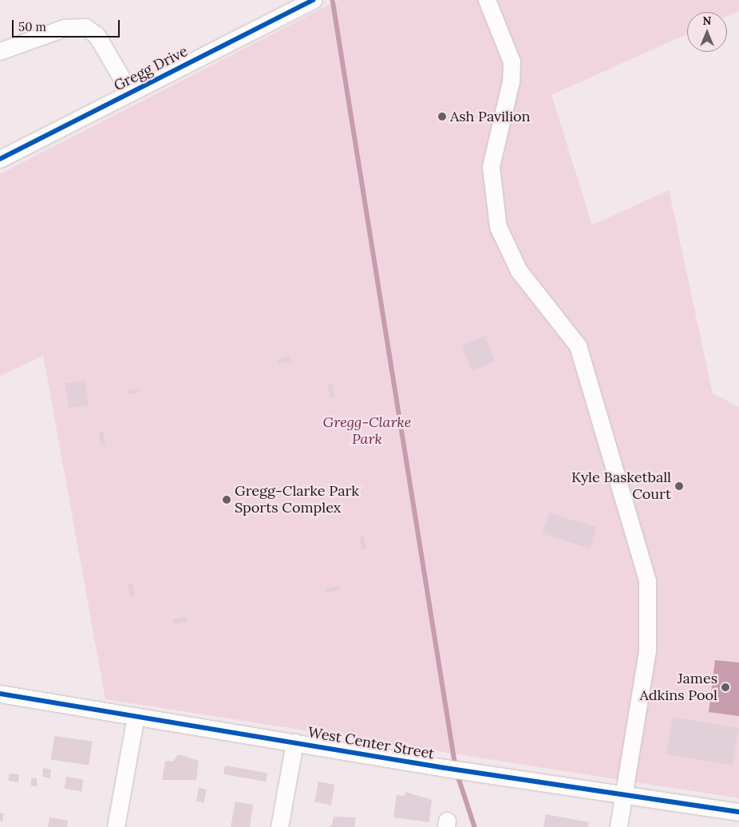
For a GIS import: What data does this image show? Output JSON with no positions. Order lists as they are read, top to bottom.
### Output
{
  "streets": {
    "street": ["Gregg Drive", "West Center Street"]
  },
  "parks": ["Gregg-Clarke Park"],
  "places": [
    "Ash Pavilion",
    "Kyle Basketball Court",
    "Gregg-Clarke Park Sports Complex",
    "James Adkins Pool"
  ],
  "scale_bar": "50 m",
  "north": "top"
}
